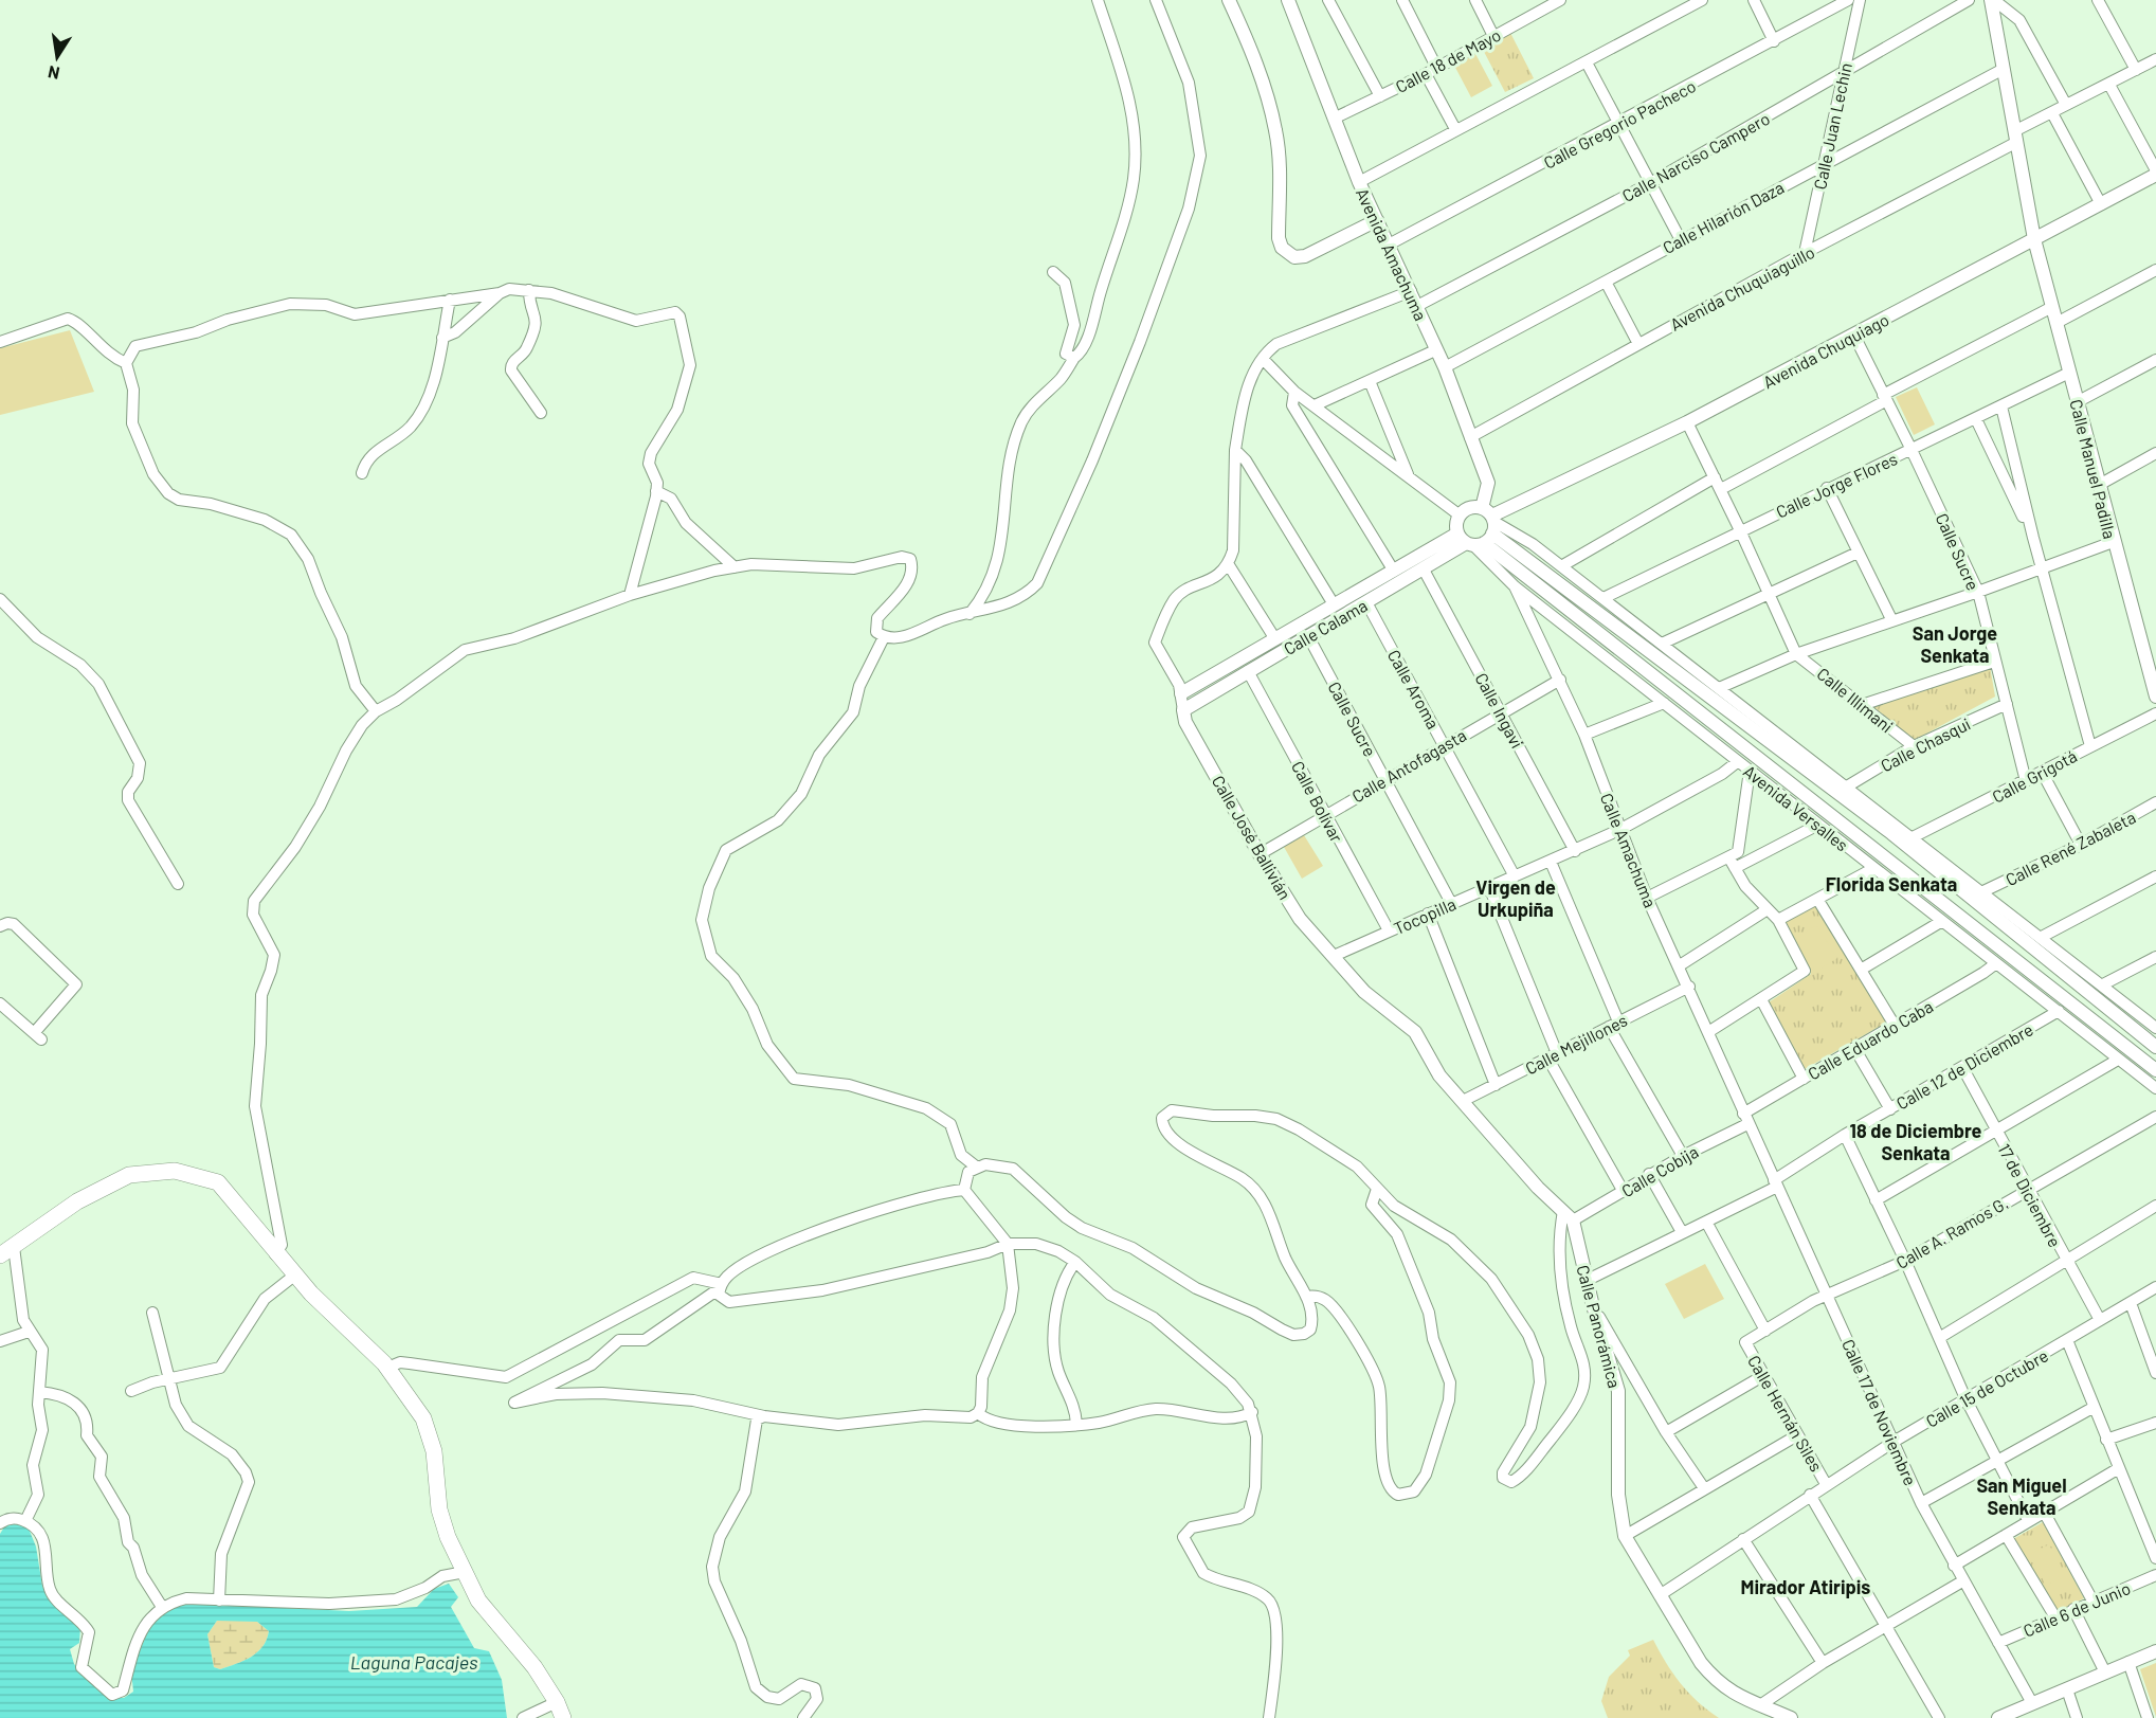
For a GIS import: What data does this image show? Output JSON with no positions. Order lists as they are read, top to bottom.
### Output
{
  "streets": {
    "street": [
      "Calle 18 de Mayo",
      "Calle Gregorio Pacheco",
      "Calle Juan Lechin",
      "Calle Narciso Campero",
      "Calle Hilarión Daza",
      "Avenida Amachuma",
      "Avenida Chuquiaguillo",
      "Avenida Chuquiago",
      "Calle Manuel Padilla",
      "Calle Jorge Flores",
      "Calle Sucre",
      "Calle Calama",
      "Calle Aroma",
      "Calle Illimani",
      "Calle Ingavi",
      "Calle Chasqui",
      "Calle Antofagasta",
      "Calle Grigotá",
      "Calle Bolívar",
      "Avenida Versalles",
      "Calle José Ballivián",
      "Calle René Zabaleta",
      "Calle Amachuma",
      "Tocopilla",
      "Calle Eduardo Caba",
      "Calle Mejillones",
      "Calle 12 de Diciembre",
      "Calle Cobija",
      "17 de Diciembre",
      "Calle A. Ramos G.",
      "Calle Panorámica",
      "Calle 15 de Octubre",
      "Calle 17 de Noviembre",
      "Calle Hernán Siles",
      "Calle 6 de Junio"
    ]
  },
  "crossings": [
    ["Calle 18 de Mayo", "Avenida Amachuma"],
    ["Calle Gregorio Pacheco", "Avenida Amachuma"],
    ["Calle Juan Lechin", "Calle Narciso Campero"],
    ["Calle Juan Lechin", "Calle Hilarión Daza"],
    ["Calle Juan Lechin", "Avenida Chuquiaguillo"],
    ["Calle Narciso Campero", "Avenida Amachuma"],
    ["Calle Hilarión Daza", "Avenida Amachuma"],
    ["Calle Hilarión Daza", "Calle Manuel Padilla"],
    ["Avenida Amachuma", "Avenida Chuquiaguillo"],
    ["Avenida Amachuma", "Avenida Chuquiago"],
    ["Avenida Amachuma", "Calle Calama"],
    ["Avenida Amachuma", "Avenida Versalles"],
    ["Avenida Chuquiaguillo", "Calle Manuel Padilla"],
    ["Avenida Chuquiago", "Calle Manuel Padilla"],
    ["Avenida Chuquiago", "Calle Sucre"],
    ["Avenida Chuquiago", "Calle Calama"],
    ["Avenida Chuquiago", "Avenida Versalles"],
    ["Calle Manuel Padilla", "Calle Jorge Flores"],
    ["Calle Jorge Flores", "Calle Sucre"],
    ["Calle Sucre", "Calle Calama"],
    ["Calle Sucre", "Calle Chasqui"],
    ["Calle Sucre", "Calle Antofagasta"],
    ["Calle Sucre", "Calle Grigotá"],
    ["Calle Sucre", "Tocopilla"],
    ["Calle Calama", "Calle Aroma"],
    ["Calle Calama", "Calle Ingavi"],
    ["Calle Calama", "Calle Bolívar"],
    ["Calle Calama", "Avenida Versalles"],
    ["Calle Calama", "Calle José Ballivián"],
    ["Calle Aroma", "Calle Antofagasta"],
    ["Calle Aroma", "Tocopilla"],
    ["Calle Illimani", "Calle Chasqui"],
    ["Calle Ingavi", "Calle Antofagasta"],
    ["Calle Ingavi", "Tocopilla"],
    ["Calle Antofagasta", "Calle Bolívar"],
    ["Calle Antofagasta", "Calle José Ballivián"],
    ["Calle Antofagasta", "Calle Amachuma"],
    ["Calle Bolívar", "Tocopilla"],
    ["Avenida Versalles", "Calle Amachuma"],
    ["Avenida Versalles", "Tocopilla"],
    ["Avenida Versalles", "Calle Eduardo Caba"],
    ["Avenida Versalles", "Calle 12 de Diciembre"],
    ["Calle José Ballivián", "Tocopilla"],
    ["Calle Amachuma", "Tocopilla"],
    ["Calle Amachuma", "Calle Eduardo Caba"],
    ["Calle Amachuma", "Calle Mejillones"],
    ["Calle Amachuma", "Calle Cobija"],
    ["Calle Amachuma", "Calle 17 de Noviembre"],
    ["Calle Eduardo Caba", "Calle Cobija"],
    ["Calle Eduardo Caba", "Calle 17 de Noviembre"],
    ["Calle 12 de Diciembre", "17 de Diciembre"],
    ["Calle 12 de Diciembre", "Calle Panorámica"],
    ["Calle 12 de Diciembre", "Calle 17 de Noviembre"],
    ["Calle 12 de Diciembre", "Calle Hernán Siles"],
    ["Calle Cobija", "Calle Panorámica"],
    ["Calle Cobija", "Calle 17 de Noviembre"],
    ["17 de Diciembre", "Calle A. Ramos G."],
    ["17 de Diciembre", "Calle 15 de Octubre"],
    ["Calle A. Ramos G.", "Calle 17 de Noviembre"],
    ["Calle A. Ramos G.", "Calle Hernán Siles"],
    ["Calle Panorámica", "Calle 15 de Octubre"],
    ["Calle 15 de Octubre", "Calle 17 de Noviembre"],
    ["Calle 15 de Octubre", "Calle Hernán Siles"],
    ["Calle 17 de Noviembre", "Calle 6 de Junio"]
  ],
  "districts": [
    "San Jorge Senkata",
    "Florida Senkata",
    "Virgen de Urkupiña",
    "18 de Diciembre Senkata",
    "San Miguel Senkata",
    "Mirador Atiripis"
  ],
  "water": ["Laguna Pacajes"],
  "north": "bottom"
}
